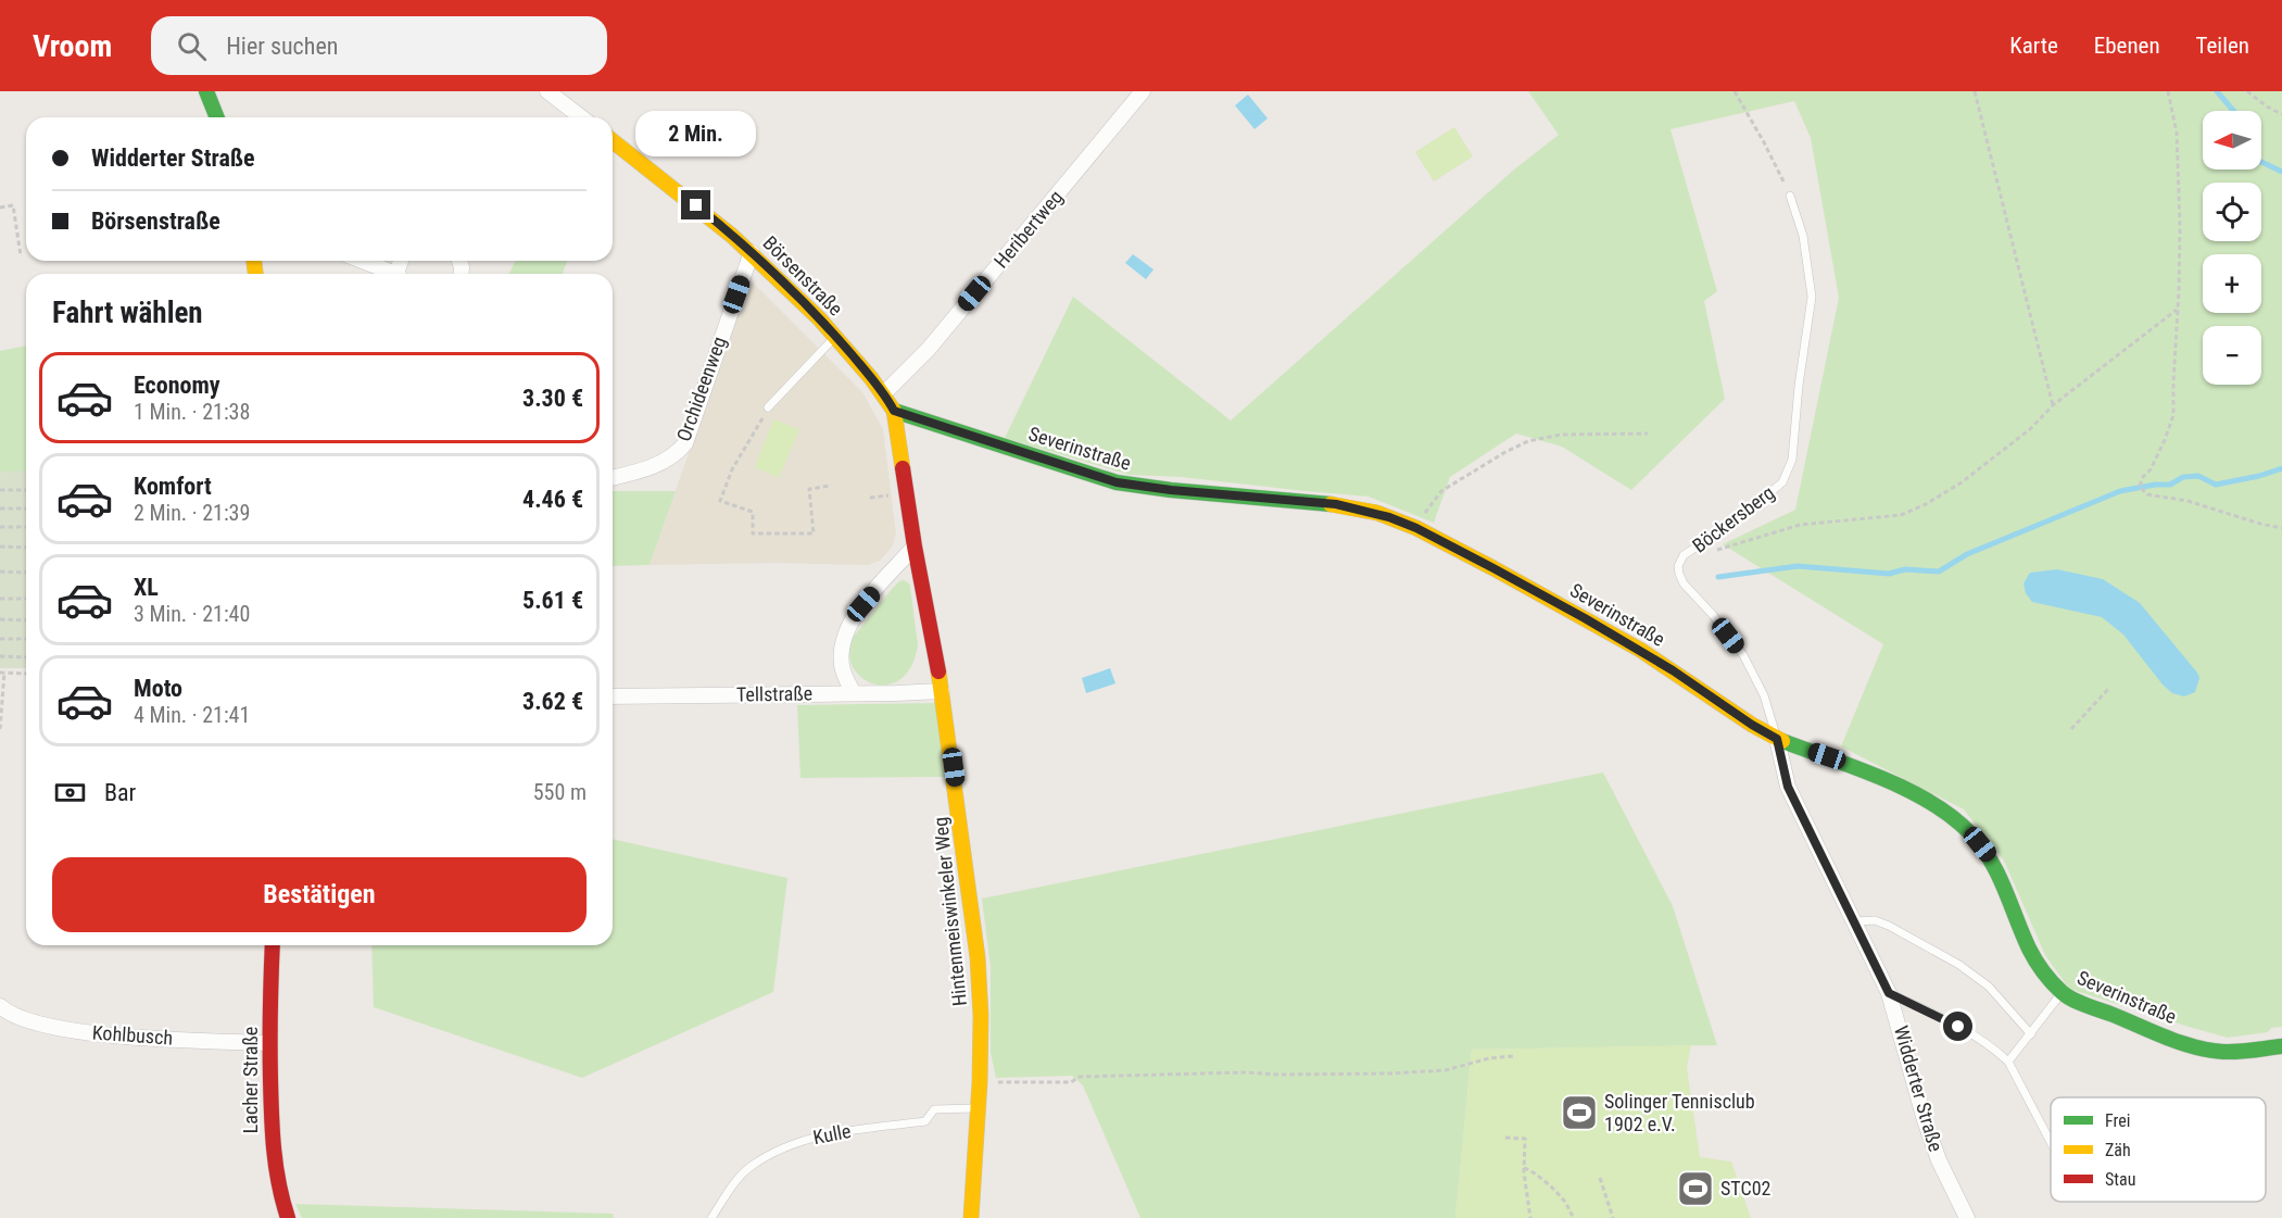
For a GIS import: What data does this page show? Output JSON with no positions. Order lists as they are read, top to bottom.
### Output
{
  "streets": {
    "street": [
      "Heribertweg",
      "Börsenstraße",
      "Orchideenweg",
      "Severinstraße",
      "Tellstraße",
      "Hintenmeiswinkeler Weg",
      "Kohlbusch",
      "Lacher Straße",
      "Widderter Straße"
    ],
    "lane": ["Böckersberg", "Kulle"]
  },
  "crossings": [
    ["Heribertweg", "Börsenstraße"],
    ["Börsenstraße", "Orchideenweg"],
    ["Börsenstraße", "Severinstraße"],
    ["Börsenstraße", "Hintenmeiswinkeler Weg"],
    ["Severinstraße", "Böckersberg"],
    ["Severinstraße", "Hintenmeiswinkeler Weg"],
    ["Severinstraße", "Widderter Straße"],
    ["Böckersberg", "Widderter Straße"],
    ["Tellstraße", "Hintenmeiswinkeler Weg"],
    ["Hintenmeiswinkeler Weg", "Kulle"],
    ["Kohlbusch", "Lacher Straße"]
  ],
  "places": {
    "sports": ["Solinger Tennisclub 1902 e.V.", "STC02"]
  },
  "legend": ["Frei", "Zäh", "Stau"],
  "north": "left",
  "page": {
    "header": "Vroom",
    "search": "Hier suchen",
    "nav": ["Karte", "Ebenen", "Teilen"],
    "map_buttons": ["+", "−"],
    "bubble": "2 Min.",
    "banner": ["Widderter Straße", "Börsenstraße"],
    "heading": "Fahrt wählen",
    "list": [
      {
        "name": "Economy",
        "note": "1 Min. · 21:38",
        "value": "3.30 €"
      },
      {
        "name": "Komfort",
        "note": "2 Min. · 21:39",
        "value": "4.46 €"
      },
      {
        "name": "XL",
        "note": "3 Min. · 21:40",
        "value": "5.61 €"
      },
      {
        "name": "Moto",
        "note": "4 Min. · 21:41",
        "value": "3.62 €"
      }
    ],
    "pay": ["Bar", "550 m"],
    "buttons": "Bestätigen"
  }
}
